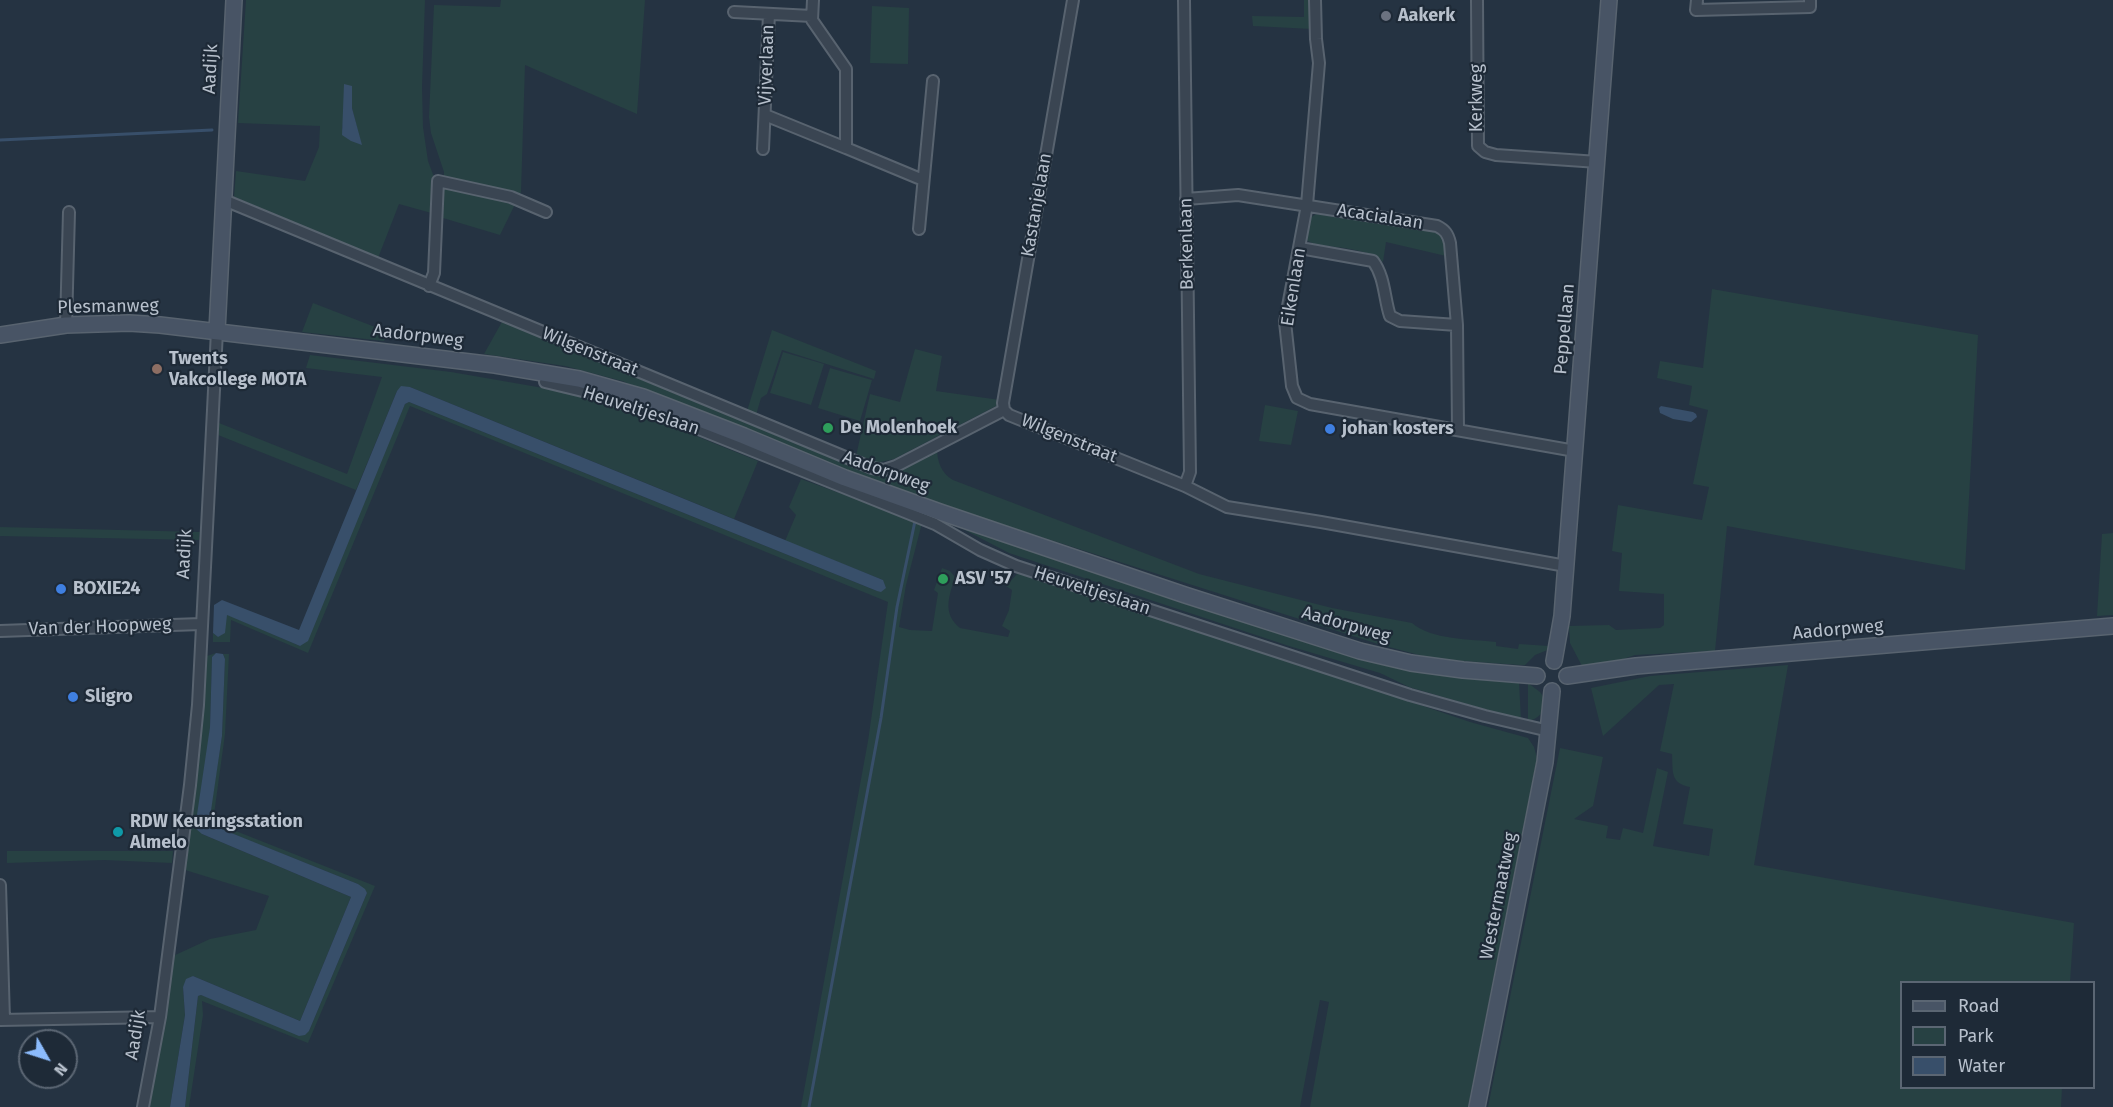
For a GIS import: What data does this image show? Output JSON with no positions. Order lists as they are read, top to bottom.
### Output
{
  "streets": {
    "main road": [
      "Aadijk",
      "Plesmanweg",
      "Peppellaan",
      "Aadorpweg",
      "Westermaatweg"
    ],
    "street": [
      "Vijverlaan",
      "Kerkweg",
      "Kastanjelaan",
      "Acacialaan",
      "Berkenlaan",
      "Eikenlaan",
      "Wilgenstraat",
      "Heuveltjeslaan",
      "Van der Hoopweg"
    ]
  },
  "crossings": [
    ["Aadijk", "Plesmanweg"],
    ["Aadijk", "Aadorpweg"],
    ["Aadijk", "Wilgenstraat"],
    ["Aadijk", "Van der Hoopweg"],
    ["Kerkweg", "Peppellaan"],
    ["Kastanjelaan", "Wilgenstraat"],
    ["Acacialaan", "Berkenlaan"],
    ["Acacialaan", "Eikenlaan"],
    ["Berkenlaan", "Wilgenstraat"],
    ["Eikenlaan", "Peppellaan"],
    ["Plesmanweg", "Aadorpweg"],
    ["Peppellaan", "Aadorpweg"],
    ["Peppellaan", "Wilgenstraat"],
    ["Peppellaan", "Westermaatweg"],
    ["Aadorpweg", "Westermaatweg"],
    ["Heuveltjeslaan", "Westermaatweg"]
  ],
  "places": [
    "Aakerk",
    "Twents Vakcollege MOTA",
    "De Molenhoek",
    "johan kosters",
    "ASV '57",
    "BOXIE24",
    "Sligro",
    "RDW Keuringsstation Almelo"
  ],
  "legend": ["Road", "Park", "Water"],
  "north": "bottom right"
}
